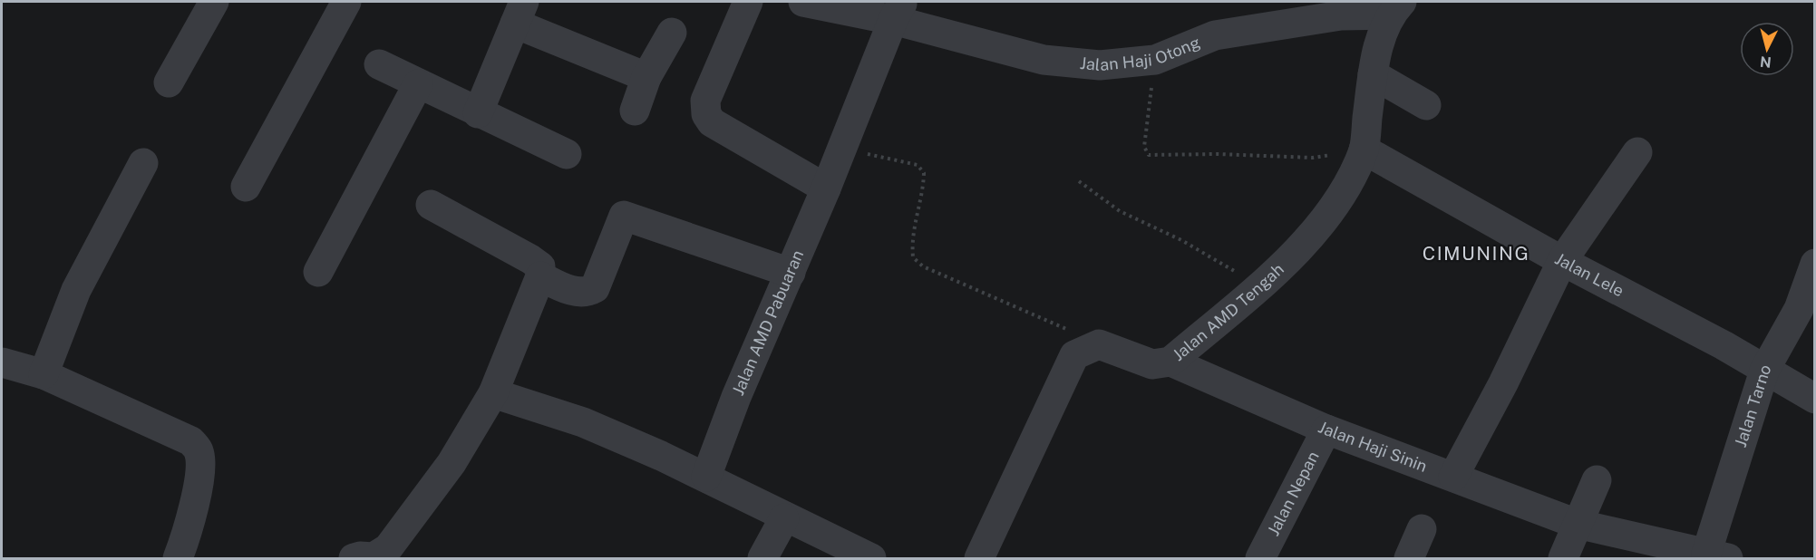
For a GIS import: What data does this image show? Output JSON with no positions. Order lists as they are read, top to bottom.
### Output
{
  "streets": {
    "street": [
      "Jalan Haji Otong",
      "Jalan Lele",
      "Jalan AMD Tengah",
      "Jalan AMD Pabuaran",
      "Jalan Tarno",
      "Jalan Haji Sinin",
      "Jalan Nepan"
    ]
  },
  "crossings": [
    ["Jalan Haji Otong", "Jalan AMD Tengah"],
    ["Jalan Haji Otong", "Jalan AMD Pabuaran"],
    ["Jalan Lele", "Jalan AMD Tengah"],
    ["Jalan Lele", "Jalan Tarno"],
    ["Jalan AMD Tengah", "Jalan Haji Sinin"],
    ["Jalan Tarno", "Jalan Haji Sinin"],
    ["Jalan Haji Sinin", "Jalan Nepan"]
  ],
  "districts": ["CIMUNING"],
  "north": "bottom"
}
